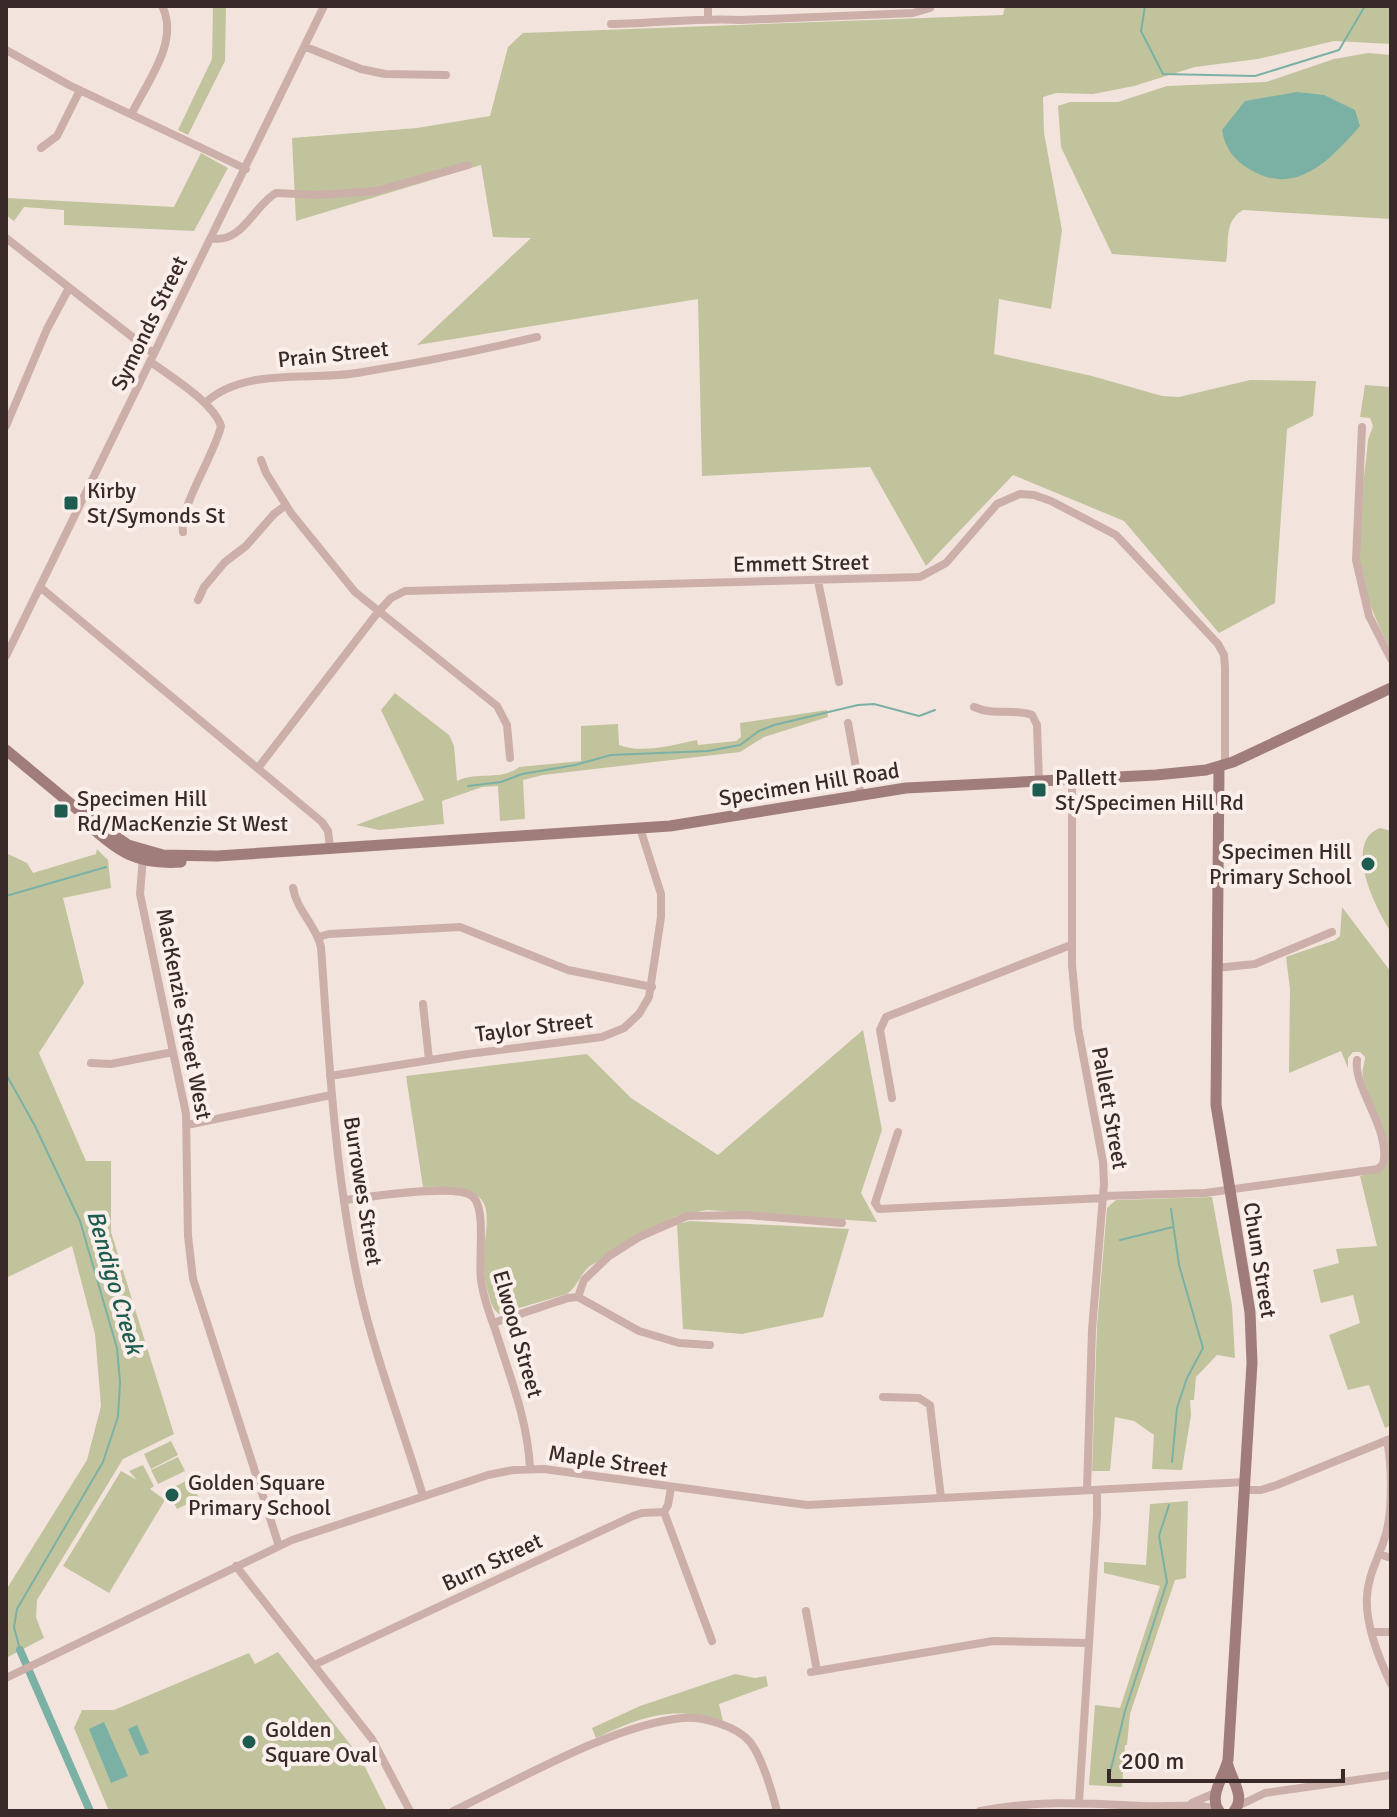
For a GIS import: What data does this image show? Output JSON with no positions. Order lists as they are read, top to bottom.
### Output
{
  "streets": {
    "main road": ["Specimen Hill Road", "Chum Street"],
    "street": [
      "Symonds Street",
      "Prain Street",
      "Emmett Street",
      "MacKenzie Street West",
      "Taylor Street",
      "Pallett Street",
      "Burrowes Street",
      "Elwood Street",
      "Maple Street",
      "Burn Street"
    ]
  },
  "crossings": [
    ["Emmett Street", "Specimen Hill Road"],
    ["Emmett Street", "Chum Street"],
    ["Specimen Hill Road", "MacKenzie Street West"],
    ["Specimen Hill Road", "Taylor Street"],
    ["Specimen Hill Road", "Pallett Street"],
    ["Specimen Hill Road", "Chum Street"],
    ["MacKenzie Street West", "Maple Street"],
    ["Taylor Street", "Burrowes Street"],
    ["Pallett Street", "Maple Street"],
    ["Burrowes Street", "Elwood Street"],
    ["Burrowes Street", "Maple Street"],
    ["Chum Street", "Maple Street"],
    ["Elwood Street", "Maple Street"]
  ],
  "water": ["Bendigo Creek"],
  "places": {
    "transit": ["Kirby St/Symonds St", "Pallett St/Specimen Hill Rd", "Specimen Hill Rd/MacKenzie St West"],
    "other": ["Specimen Hill Primary School", "Golden Square Primary School", "Golden Square Oval"]
  },
  "scale_bar": "200 m"
}
